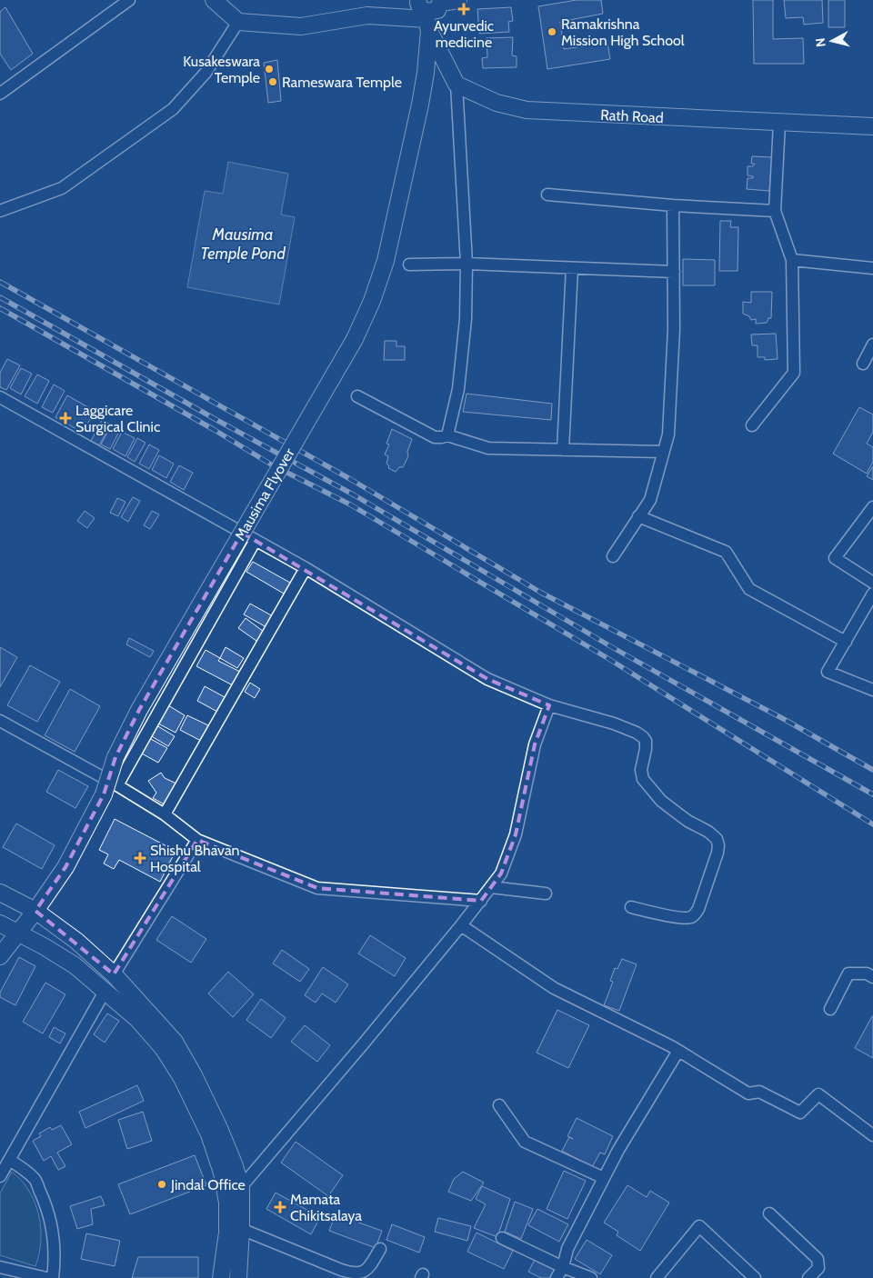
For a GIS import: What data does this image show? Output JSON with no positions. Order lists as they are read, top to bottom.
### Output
{
  "streets": {
    "street": ["Rath Road", "Mausima Flyover"]
  },
  "water": ["Mausima Temple Pond"],
  "places": {
    "health": [
      "Ayurvedic medicine",
      "Laggicare Surgical Clinic",
      "Shishu Bhavan Hospital",
      "Mamata Chikitsalaya"
    ],
    "other": [
      "Ramakrishna Mission High School",
      "Kusakeswara Temple",
      "Rameswara Temple",
      "Jindal Office"
    ]
  },
  "north": "left"
}
